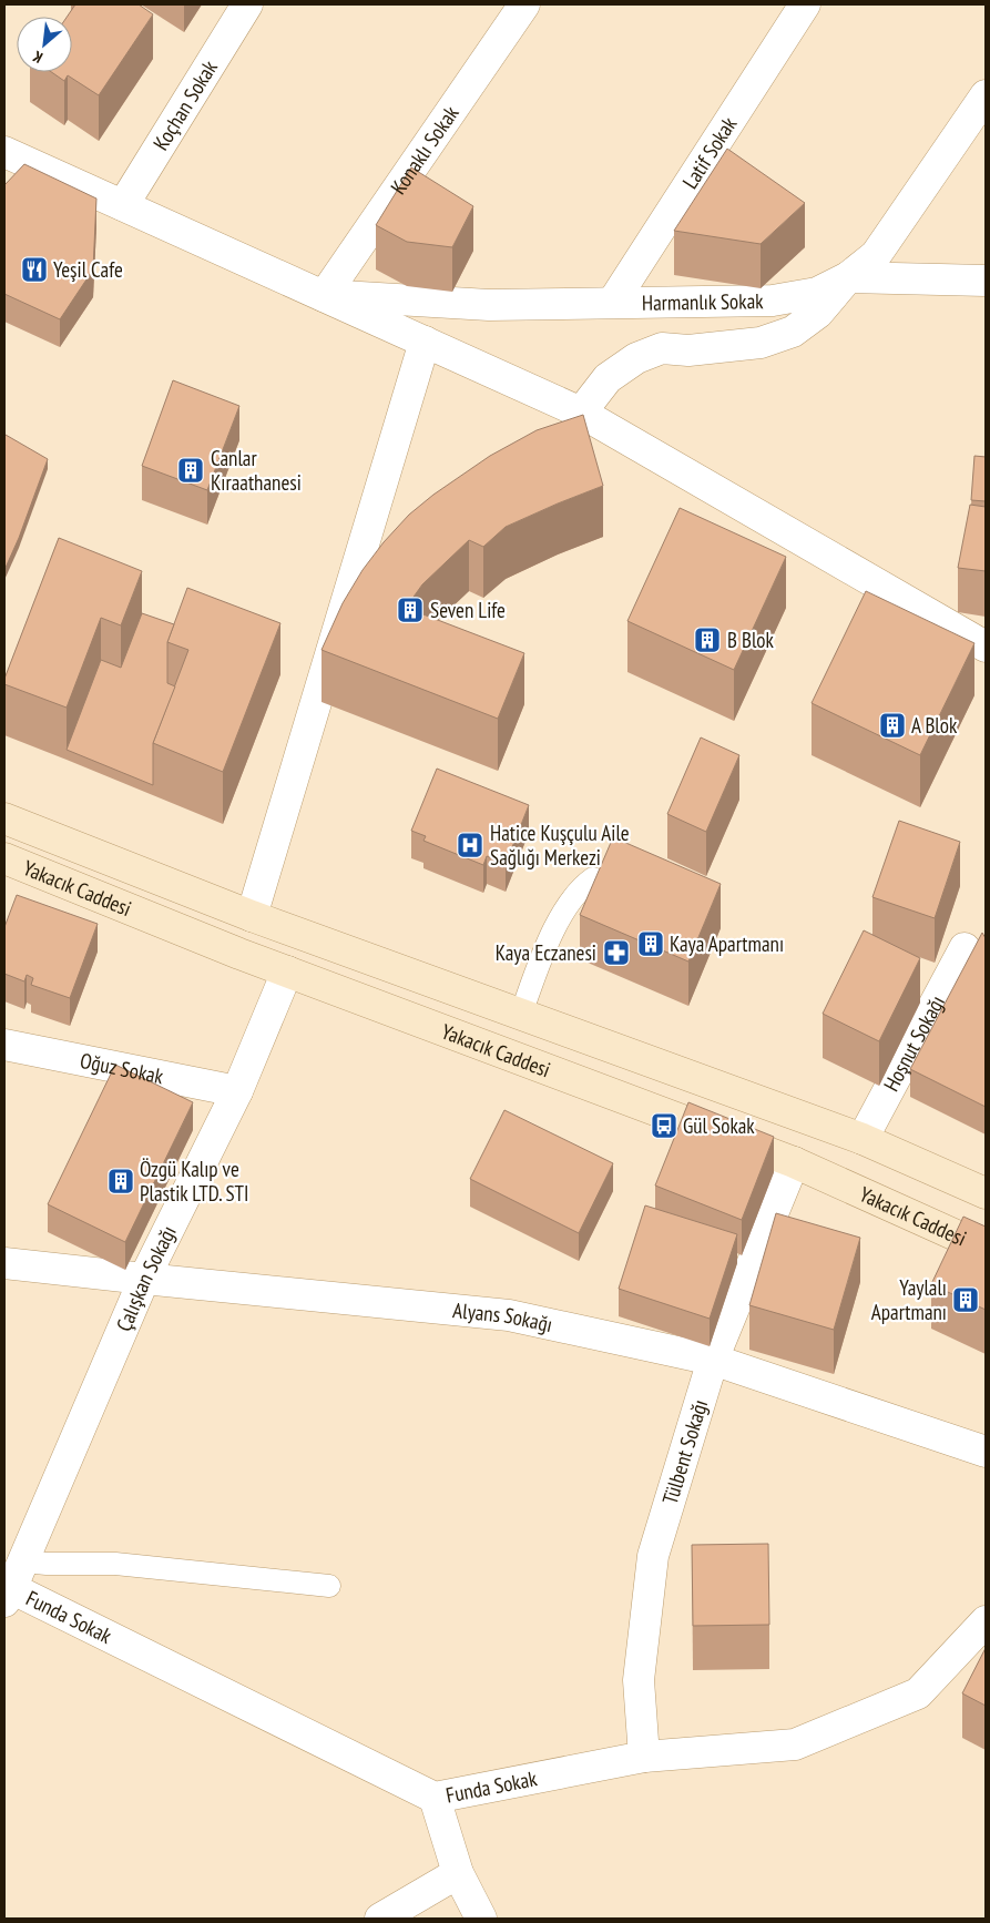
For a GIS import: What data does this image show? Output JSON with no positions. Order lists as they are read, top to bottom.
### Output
{
  "streets": {
    "main road": ["Yakacık Caddesi"],
    "street": [
      "Koçhan Sokak",
      "Konaklı Sokak",
      "Latif Sokak",
      "Harmanlık Sokak",
      "Hoşnut Sokağı",
      "Oğuz Sokak",
      "Çalışkan Sokağı",
      "Alyans Sokağı",
      "Tülbent Sokağı",
      "Funda Sokak"
    ]
  },
  "crossings": [
    ["Konaklı Sokak", "Harmanlık Sokak"],
    ["Latif Sokak", "Harmanlık Sokak"],
    ["Yakacık Caddesi", "Hoşnut Sokağı"],
    ["Yakacık Caddesi", "Çalışkan Sokağı"],
    ["Yakacık Caddesi", "Tülbent Sokağı"],
    ["Oğuz Sokak", "Çalışkan Sokağı"],
    ["Çalışkan Sokağı", "Alyans Sokağı"],
    ["Çalışkan Sokağı", "Funda Sokak"],
    ["Alyans Sokağı", "Tülbent Sokağı"],
    ["Tülbent Sokağı", "Funda Sokak"]
  ],
  "places": {
    "restaurant": ["Yeşil Cafe"],
    "building": [
      "Canlar Kıraathanesi",
      "Seven Life",
      "B Blok",
      "A Blok",
      "Kaya Apartmanı",
      "Özgü Kalıp ve Plastik LTD. STI",
      "Yaylalı Apartmanı"
    ],
    "hospital": ["Hatice Kuşçulu Aile Sağlığı Merkezi"],
    "pharmacy": ["Kaya Eczanesi"],
    "bus stop": ["Gül Sokak"]
  },
  "north": "bottom left"
}
